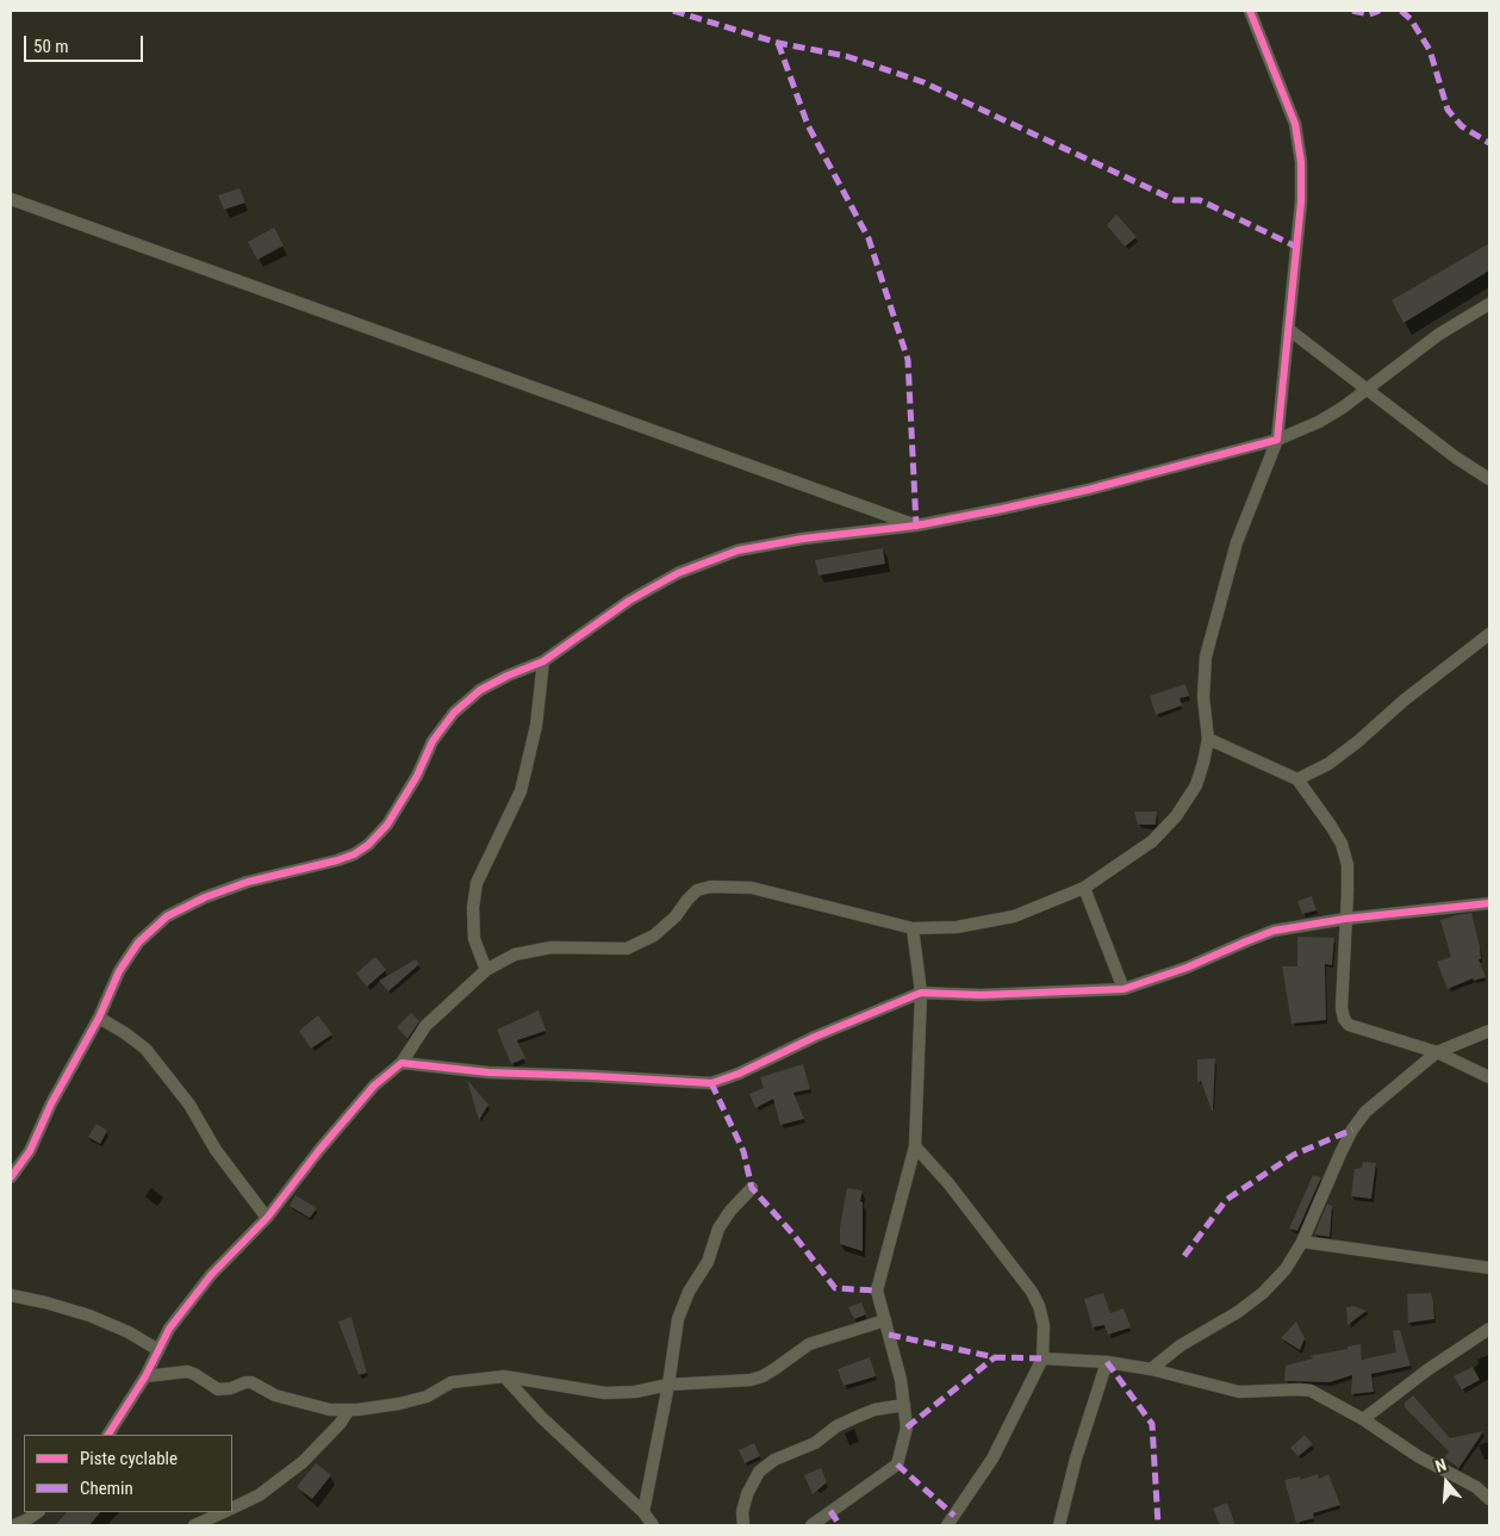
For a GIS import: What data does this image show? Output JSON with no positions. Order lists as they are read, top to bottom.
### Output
{
  "legend": ["Piste cyclable", "Chemin"],
  "scale_bar": "50 m",
  "north": "top"
}
